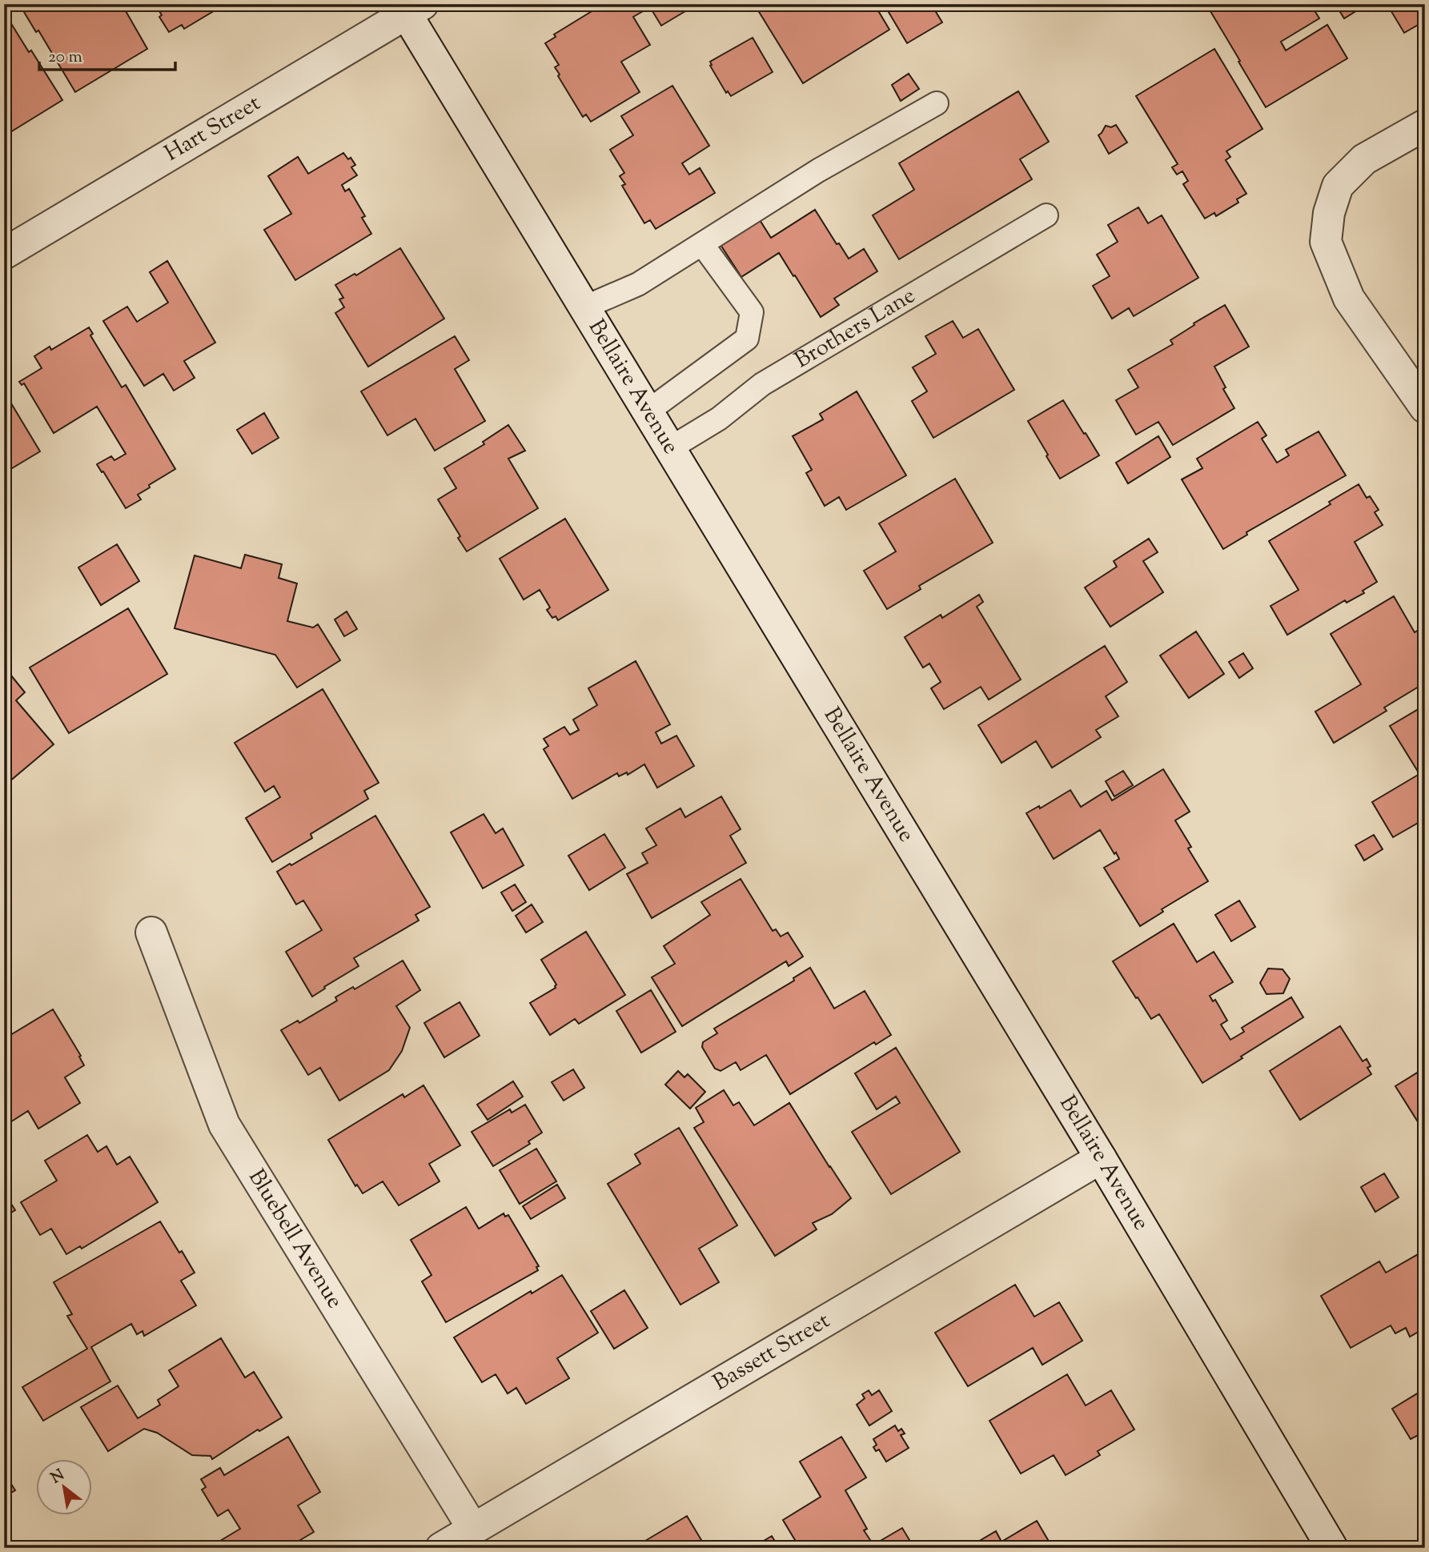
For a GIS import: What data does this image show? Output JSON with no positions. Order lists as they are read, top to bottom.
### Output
{
  "streets": {
    "street": [
      "Hart Street",
      "Bellaire Avenue",
      "Bluebell Avenue",
      "Bassett Street"
    ],
    "lane": ["Brothers Lane"]
  },
  "crossings": [
    ["Hart Street", "Bellaire Avenue"],
    ["Brothers Lane", "Bellaire Avenue"],
    ["Bellaire Avenue", "Bassett Street"],
    ["Bluebell Avenue", "Bassett Street"]
  ],
  "scale_bar": "20 m",
  "north": "top left"
}
